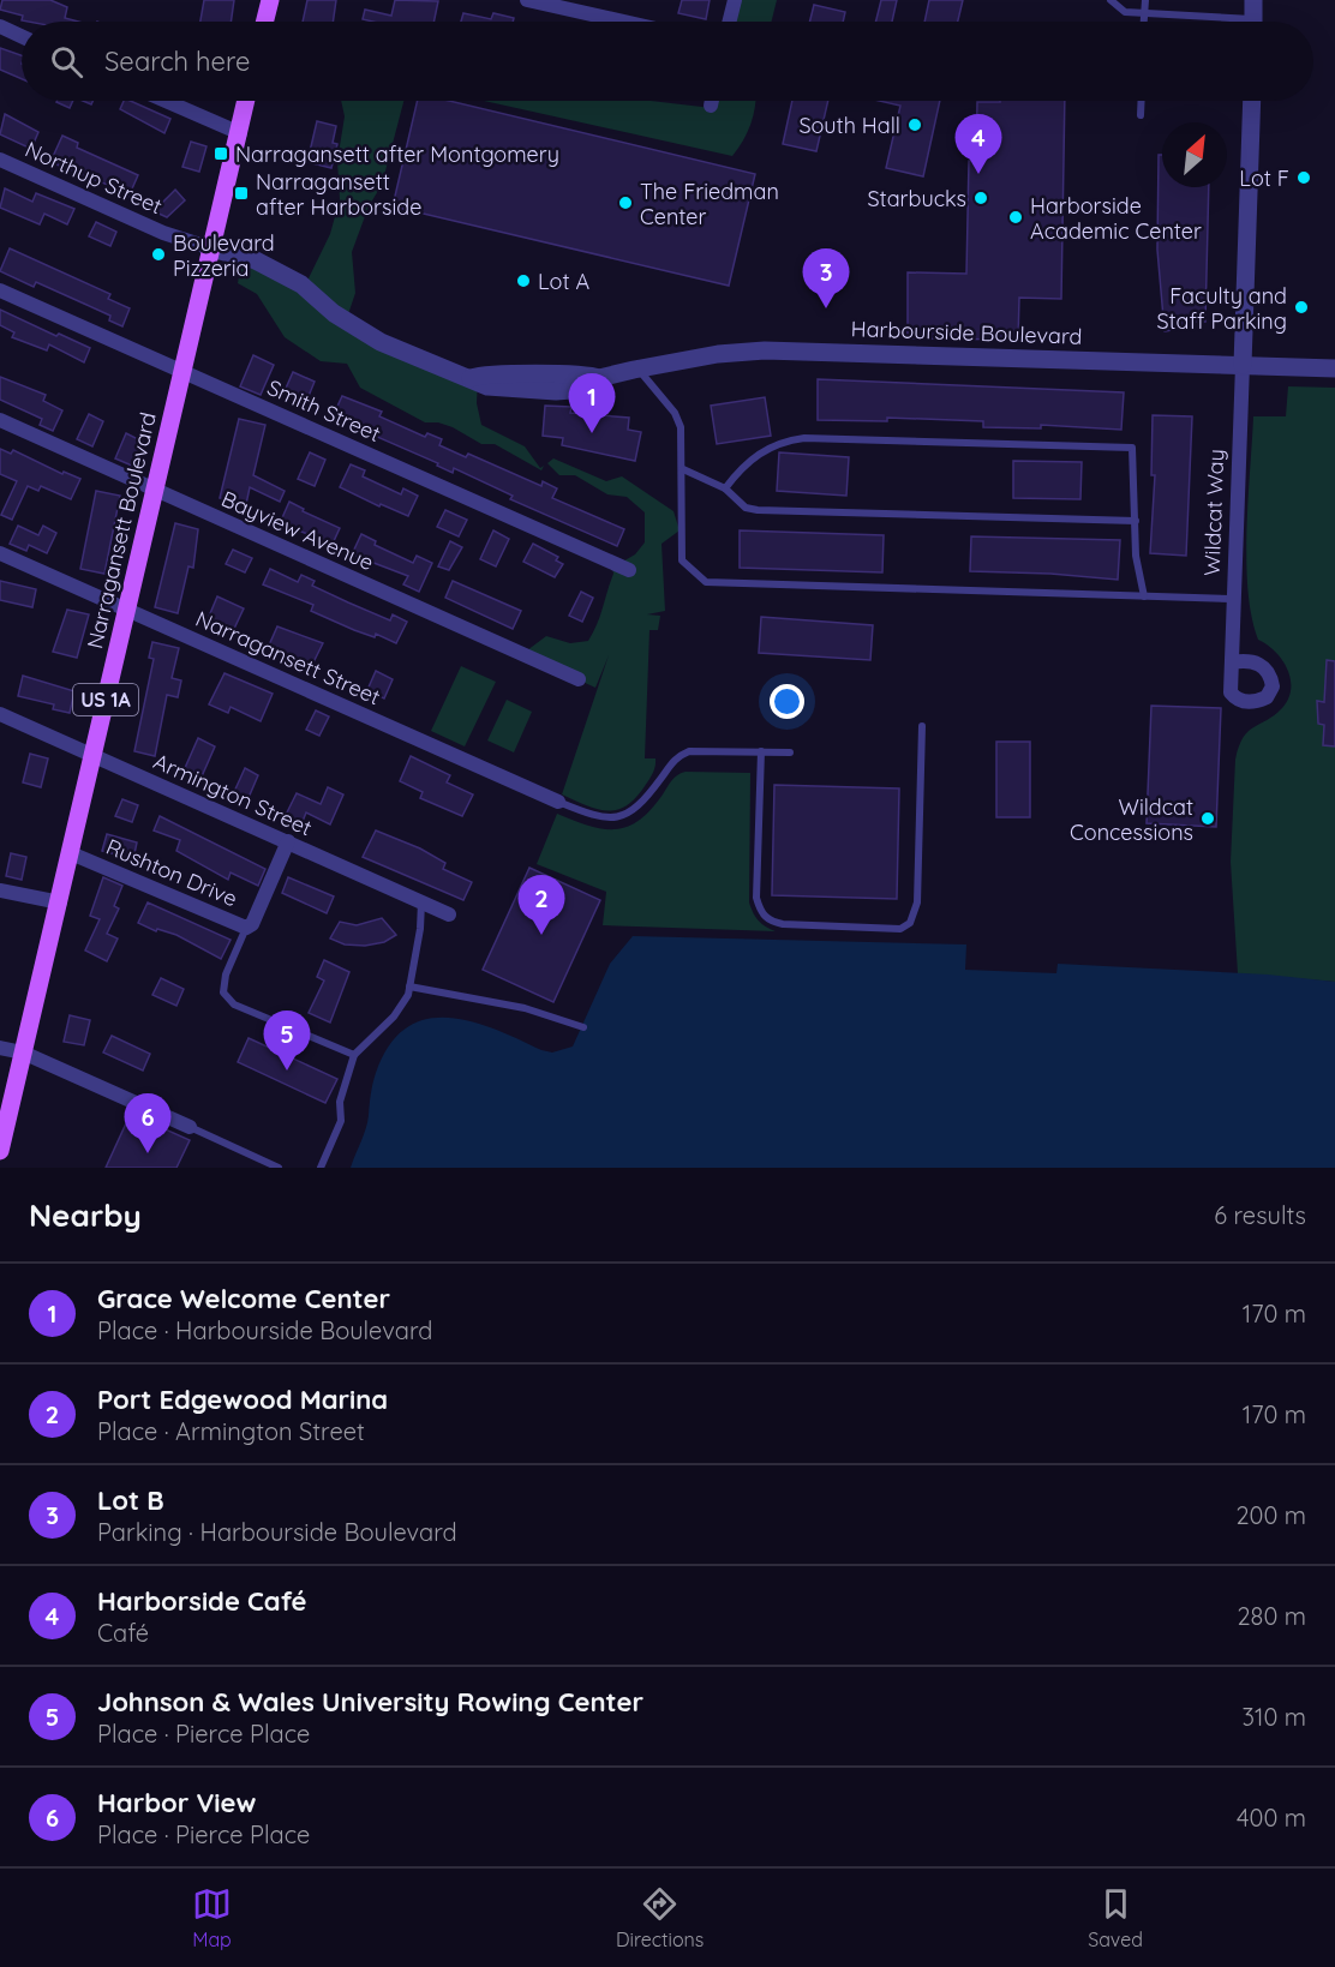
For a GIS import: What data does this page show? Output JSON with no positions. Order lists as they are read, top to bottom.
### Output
{
  "streets": {
    "main road": ["Narragansett Boulevard", "US 1A"],
    "street": [
      "Northup Street",
      "Harbourside Boulevard",
      "Smith Street",
      "Wildcat Way",
      "Bayview Avenue",
      "Narragansett Street",
      "Armington Street",
      "Rushton Drive"
    ]
  },
  "crossings": [
    ["Northup Street", "Harbourside Boulevard"],
    ["Northup Street", "Narragansett Boulevard"],
    ["Harbourside Boulevard", "Wildcat Way"],
    ["Harbourside Boulevard", "Narragansett Boulevard"],
    ["Smith Street", "Narragansett Boulevard"],
    ["Narragansett Boulevard", "Bayview Avenue"],
    ["Narragansett Boulevard", "Narragansett Street"],
    ["Narragansett Boulevard", "Armington Street"],
    ["Narragansett Boulevard", "Rushton Drive"],
    ["Armington Street", "Rushton Drive"]
  ],
  "places": {
    "other": [
      "South Hall",
      "Lot F",
      "Starbucks",
      "The Friedman Center",
      "Harborside Academic Center",
      "Boulevard Pizzeria",
      "Lot A",
      "Faculty and Staff Parking",
      "Wildcat Concessions"
    ],
    "transit": ["Narragansett after Montgomery", "Narragansett after Harborside"]
  },
  "north": "top right",
  "page": {
    "search": "Search here",
    "pins": [
      "4",
      "3",
      "1",
      "2",
      "5",
      "6"
    ],
    "heading": ["Nearby", "6 results"],
    "list": [
      {
        "mark": "1",
        "name": "Grace Welcome Center",
        "note": "Place · Harbourside Boulevard",
        "value": "170 m"
      },
      {
        "mark": "2",
        "name": "Port Edgewood Marina",
        "note": "Place · Armington Street",
        "value": "170 m"
      },
      {
        "mark": "3",
        "name": "Lot B",
        "note": "Parking · Harbourside Boulevard",
        "value": "200 m"
      },
      {
        "mark": "4",
        "name": "Harborside Café",
        "note": "Café",
        "value": "280 m"
      },
      {
        "mark": "5",
        "name": "Johnson & Wales University Rowing Center",
        "note": "Place · Pierce Place",
        "value": "310 m"
      },
      {
        "mark": "6",
        "name": "Harbor View",
        "note": "Place · Pierce Place",
        "value": "400 m"
      }
    ],
    "nav": ["Map", "Directions", "Saved"]
  }
}
